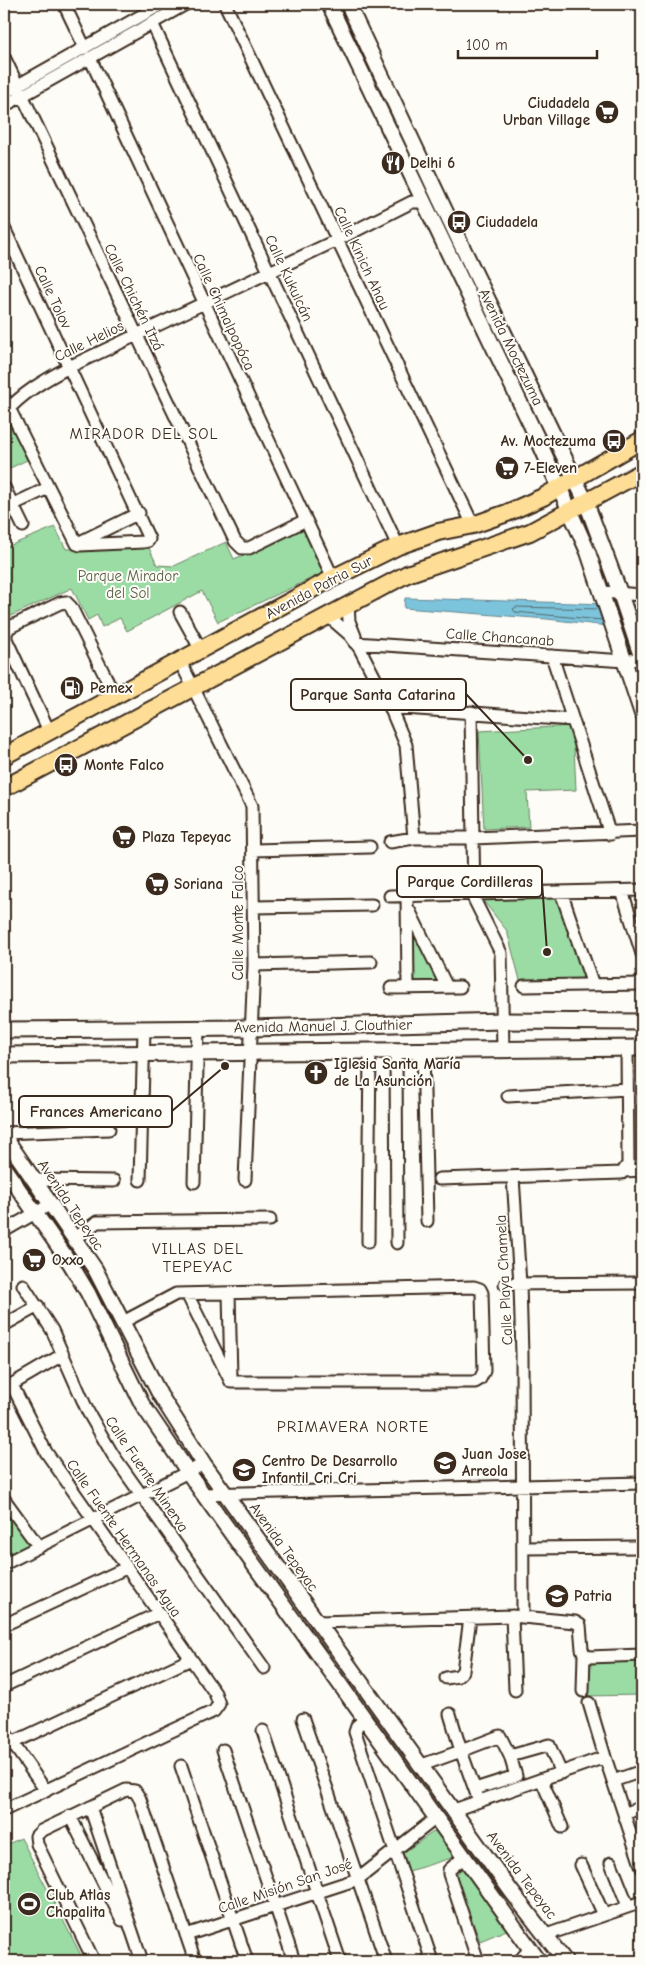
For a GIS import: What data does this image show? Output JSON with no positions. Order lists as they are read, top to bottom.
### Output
{
  "streets": {
    "main road": ["Avenida Patria Sur", "Avenida Manuel J. Clouthier"],
    "street": [
      "Calle Kinich Ahau",
      "Calle Kukulcán",
      "Calle Tolov",
      "Calle Chichén Itzá",
      "Calle Chimalpopóca",
      "Calle Helios",
      "Avenida Moctezuma",
      "Calle Chancanab",
      "Calle Monte Falco",
      "Avenida Tepeyac",
      "Calle Playa Chamela",
      "Calle Fuente Minerva",
      "Calle Fuente Hermanas Agua",
      "Calle Misión San José"
    ]
  },
  "crossings": [
    ["Calle Kinich Ahau", "Calle Helios"],
    ["Calle Kinich Ahau", "Avenida Patria Sur"],
    ["Calle Kukulcán", "Calle Helios"],
    ["Calle Kukulcán", "Avenida Patria Sur"],
    ["Calle Tolov", "Calle Helios"],
    ["Calle Chichén Itzá", "Calle Chimalpopóca"],
    ["Calle Chichén Itzá", "Calle Helios"],
    ["Calle Chimalpopóca", "Calle Helios"],
    ["Calle Chimalpopóca", "Avenida Patria Sur"],
    ["Calle Helios", "Avenida Moctezuma"],
    ["Avenida Moctezuma", "Avenida Patria Sur"],
    ["Avenida Moctezuma", "Calle Chancanab"],
    ["Avenida Patria Sur", "Calle Monte Falco"],
    ["Calle Monte Falco", "Avenida Manuel J. Clouthier"]
  ],
  "districts": ["MIRADOR DEL SOL", "VILLAS DEL TEPEYAC", "PRIMAVERA NORTE"],
  "parks": ["Parque Mirador del Sol"],
  "places": {
    "supermarket": [
      "Ciudadela Urban Village",
      "7-Eleven",
      "Plaza Tepeyac",
      "Soriana",
      "Oxxo"
    ],
    "restaurant": ["Delhi 6"],
    "bus stop": ["Ciudadela", "Av. Moctezuma", "Monte Falco"],
    "fuel station": ["Pemex"],
    "other": ["Parque Santa Catarina", "Parque Cordilleras", "Frances Americano"],
    "church": ["Iglesia Santa María de La Asunción"],
    "school or university": ["Juan Jose Arreola", "Centro De Desarrollo Infantil Cri Cri", "Patria"],
    "sports": ["Club Atlas Chapalita"]
  },
  "scale_bar": "100 m"
}
